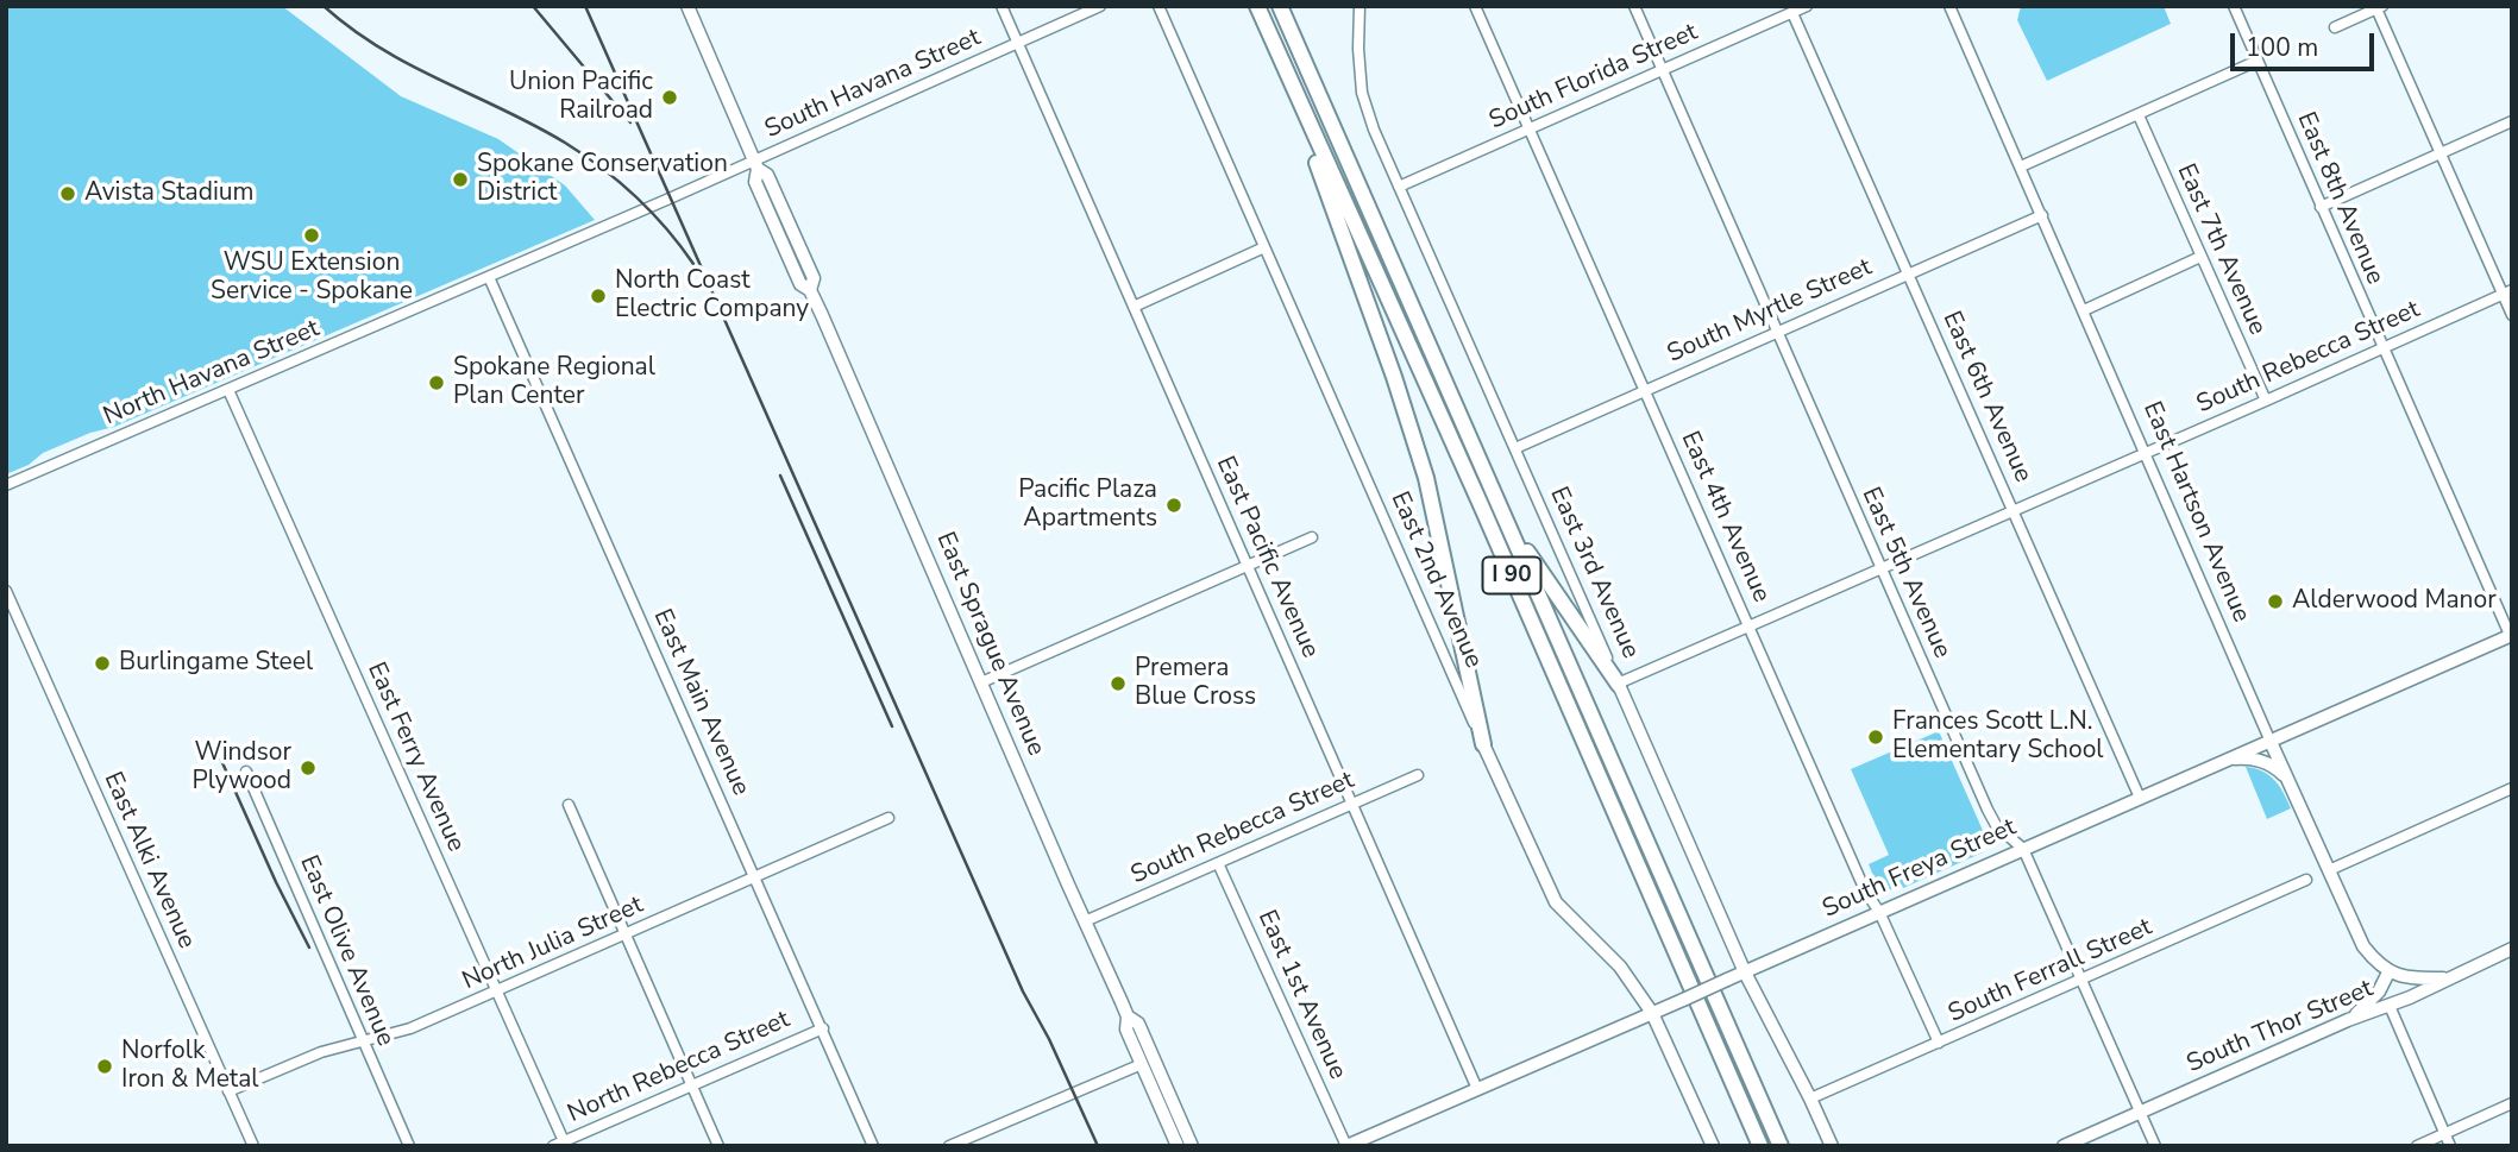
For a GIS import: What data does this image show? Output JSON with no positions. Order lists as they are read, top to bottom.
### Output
{
  "streets": {
    "highway": ["I 90"],
    "main road": [
      "East Hartson Avenue",
      "East 3rd Avenue",
      "East 2nd Avenue",
      "East Sprague Avenue",
      "South Freya Street",
      "South Thor Street"
    ],
    "street": [
      "South Florida Street",
      "South Havana Street",
      "East 8th Avenue",
      "East 7th Avenue",
      "South Myrtle Street",
      "South Rebecca Street",
      "North Havana Street",
      "East 6th Avenue",
      "East 4th Avenue",
      "East Pacific Avenue",
      "East 5th Avenue",
      "East Main Avenue",
      "East Ferry Avenue",
      "East Alki Avenue",
      "North Julia Street",
      "East Olive Avenue",
      "South Ferrall Street",
      "East 1st Avenue",
      "North Rebecca Street"
    ]
  },
  "crossings": [
    ["South Florida Street", "East 6th Avenue"],
    ["South Florida Street", "East 4th Avenue"],
    ["South Florida Street", "East 3rd Avenue"],
    ["South Florida Street", "East 5th Avenue"],
    ["South Havana Street", "North Havana Street"],
    ["South Havana Street", "East Pacific Avenue"],
    ["South Havana Street", "East Sprague Avenue"],
    ["East 8th Avenue", "South Rebecca Street"],
    ["East 8th Avenue", "South Freya Street"],
    ["East 7th Avenue", "South Rebecca Street"],
    ["South Myrtle Street", "East 6th Avenue"],
    ["South Myrtle Street", "East Hartson Avenue"],
    ["South Myrtle Street", "East 4th Avenue"],
    ["South Myrtle Street", "East 3rd Avenue"],
    ["South Myrtle Street", "East 5th Avenue"],
    ["South Rebecca Street", "East 6th Avenue"],
    ["South Rebecca Street", "East Hartson Avenue"],
    ["South Rebecca Street", "East 4th Avenue"],
    ["South Rebecca Street", "East Pacific Avenue"],
    ["South Rebecca Street", "East 3rd Avenue"],
    ["South Rebecca Street", "East 5th Avenue"],
    ["South Rebecca Street", "East Sprague Avenue"],
    ["South Rebecca Street", "East 1st Avenue"],
    ["North Havana Street", "East Sprague Avenue"],
    ["North Havana Street", "East Main Avenue"],
    ["North Havana Street", "East Ferry Avenue"],
    ["East 6th Avenue", "South Freya Street"],
    ["East Hartson Avenue", "South Freya Street"],
    ["East 4th Avenue", "South Freya Street"],
    ["East 4th Avenue", "South Ferrall Street"],
    ["East Pacific Avenue", "South Freya Street"],
    ["East 3rd Avenue", "South Freya Street"],
    ["East 3rd Avenue", "South Ferrall Street"],
    ["East 5th Avenue", "South Freya Street"],
    ["East 5th Avenue", "South Ferrall Street"],
    ["East 5th Avenue", "South Thor Street"],
    ["East 2nd Avenue", "South Freya Street"],
    ["East Main Avenue", "North Julia Street"],
    ["East Main Avenue", "North Rebecca Street"],
    ["East Ferry Avenue", "North Julia Street"],
    ["East Ferry Avenue", "North Rebecca Street"],
    ["East Alki Avenue", "North Julia Street"],
    ["South Freya Street", "East 1st Avenue"],
    ["North Julia Street", "East Olive Avenue"]
  ],
  "places": [
    "Union Pacific Railroad",
    "Spokane Conservation District",
    "Avista Stadium",
    "WSU Extension Service - Spokane",
    "North Coast Electric Company",
    "Spokane Regional Plan Center",
    "Pacific Plaza Apartments",
    "Alderwood Manor",
    "Burlingame Steel",
    "Premera Blue Cross",
    "Frances Scott L.N. Elementary School",
    "Windsor Plywood",
    "Norfolk Iron & Metal"
  ],
  "scale_bar": "100 m"
}
